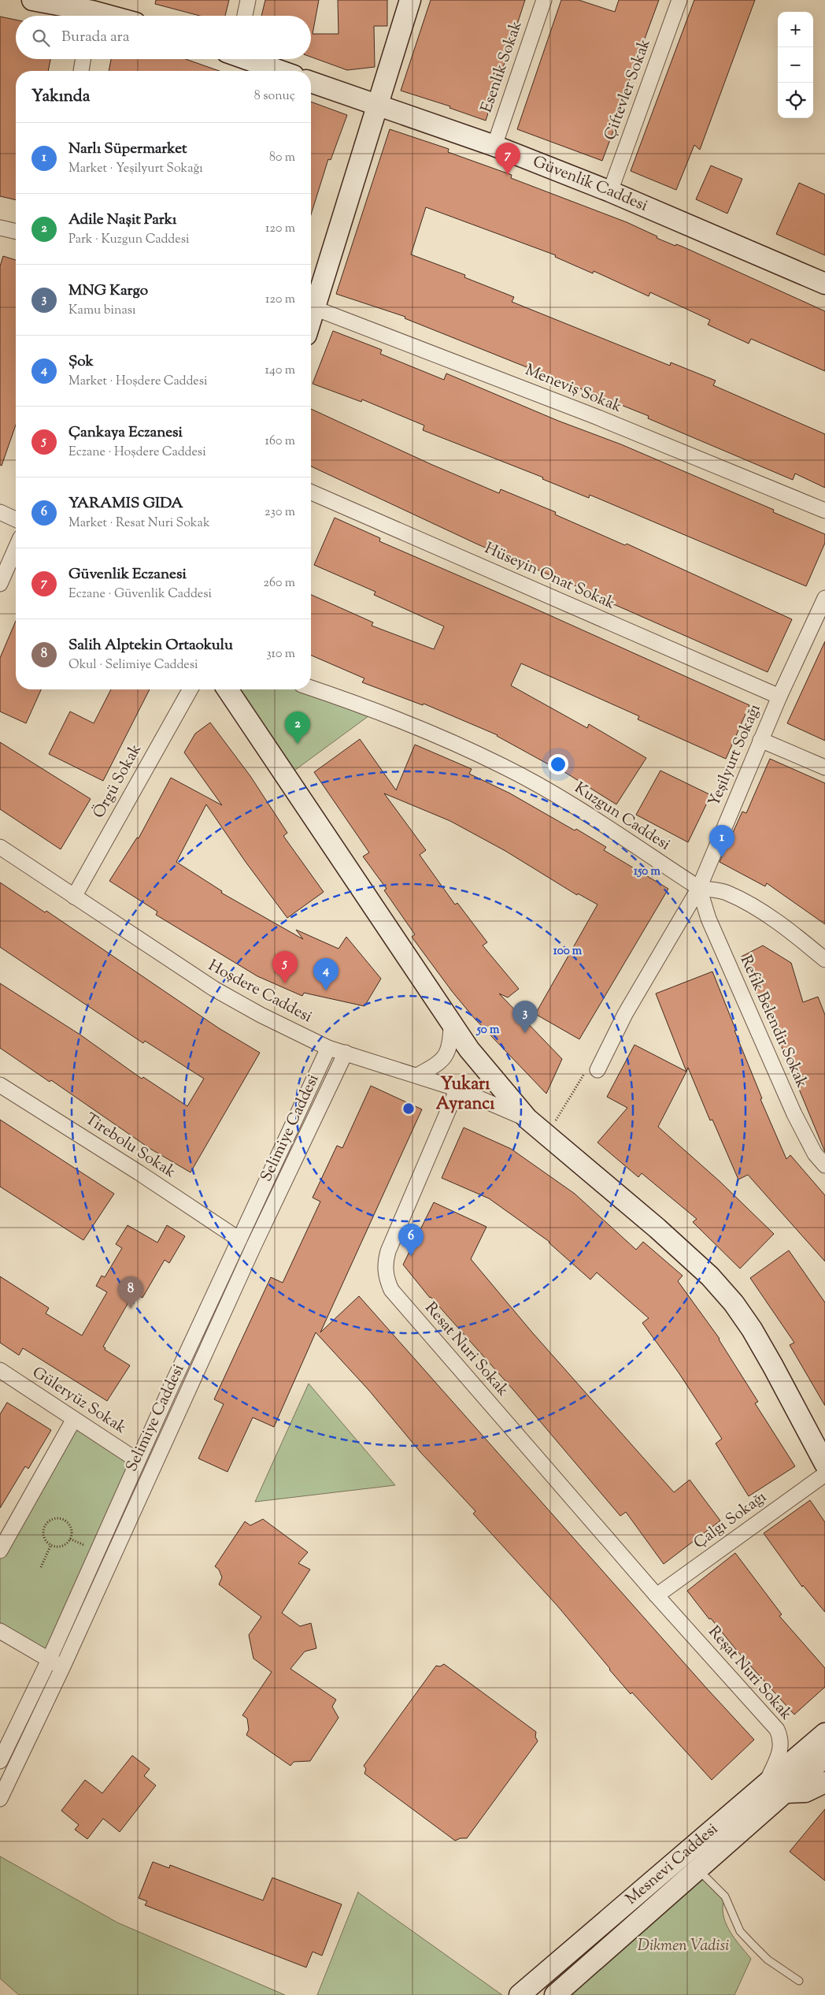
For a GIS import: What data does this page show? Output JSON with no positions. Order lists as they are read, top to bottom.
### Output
{
  "streets": {
    "main road": ["Güvenlik Caddesi", "Mesnevi Caddesi"],
    "street": [
      "Esenlik Sokak",
      "Çiftevler Sokak",
      "Meneviş Sokak",
      "Hüseyin Onat Sokak",
      "Yeşilyurt Sokağı",
      "Örgü Sokak",
      "Kuzgun Caddesi",
      "Hoşdere Caddesi",
      "Refik Belendir Sokak",
      "Selimiye Caddesi",
      "Tirebolu Sokak",
      "Resat Nuri Sokak",
      "Güleryüz Sokak",
      "Çalgı Sokağı",
      "Reşat Nuri Sokak"
    ]
  },
  "crossings": [
    ["Esenlik Sokak", "Güvenlik Caddesi"],
    ["Çiftevler Sokak", "Güvenlik Caddesi"],
    ["Hüseyin Onat Sokak", "Yeşilyurt Sokağı"],
    ["Yeşilyurt Sokağı", "Kuzgun Caddesi"],
    ["Yeşilyurt Sokağı", "Refik Belendir Sokak"],
    ["Örgü Sokak", "Hoşdere Caddesi"],
    ["Kuzgun Caddesi", "Refik Belendir Sokak"],
    ["Hoşdere Caddesi", "Selimiye Caddesi"],
    ["Hoşdere Caddesi", "Resat Nuri Sokak"],
    ["Selimiye Caddesi", "Tirebolu Sokak"],
    ["Selimiye Caddesi", "Güleryüz Sokak"],
    ["Resat Nuri Sokak", "Çalgı Sokağı"],
    ["Resat Nuri Sokak", "Reşat Nuri Sokak"],
    ["Çalgı Sokağı", "Reşat Nuri Sokak"],
    ["Reşat Nuri Sokak", "Mesnevi Caddesi"]
  ],
  "districts": ["Yukarı Ayrancı"],
  "parks": ["Dikmen Vadisi"],
  "page": {
    "map_buttons": ["+", "−"],
    "search": "Burada ara",
    "heading": ["Yakında", "8 sonuç"],
    "list": [
      {
        "mark": "1",
        "name": "Narlı Süpermarket",
        "note": "Market · Yeşilyurt Sokağı",
        "value": "80 m"
      },
      {
        "mark": "2",
        "name": "Adile Naşit Parkı",
        "note": "Park · Kuzgun Caddesi",
        "value": "120 m"
      },
      {
        "mark": "3",
        "name": "MNG Kargo",
        "note": "Kamu binası",
        "value": "120 m"
      },
      {
        "mark": "4",
        "name": "Şok",
        "note": "Market · Hoşdere Caddesi",
        "value": "140 m"
      },
      {
        "mark": "5",
        "name": "Çankaya Eczanesi",
        "note": "Eczane · Hoşdere Caddesi",
        "value": "160 m"
      },
      {
        "mark": "6",
        "name": "YARAMIS GIDA",
        "note": "Market · Resat Nuri Sokak",
        "value": "230 m"
      },
      {
        "mark": "7",
        "name": "Güvenlik Eczanesi",
        "note": "Eczane · Güvenlik Caddesi",
        "value": "260 m"
      },
      {
        "mark": "8",
        "name": "Salih Alptekin Ortaokulu",
        "note": "Okul · Selimiye Caddesi",
        "value": "310 m"
      }
    ],
    "pins": [
      "7",
      "2",
      "1",
      "5",
      "4",
      "3",
      "6",
      "8"
    ]
  },
  "rings": ["150 m", "100 m", "50 m"]
}
